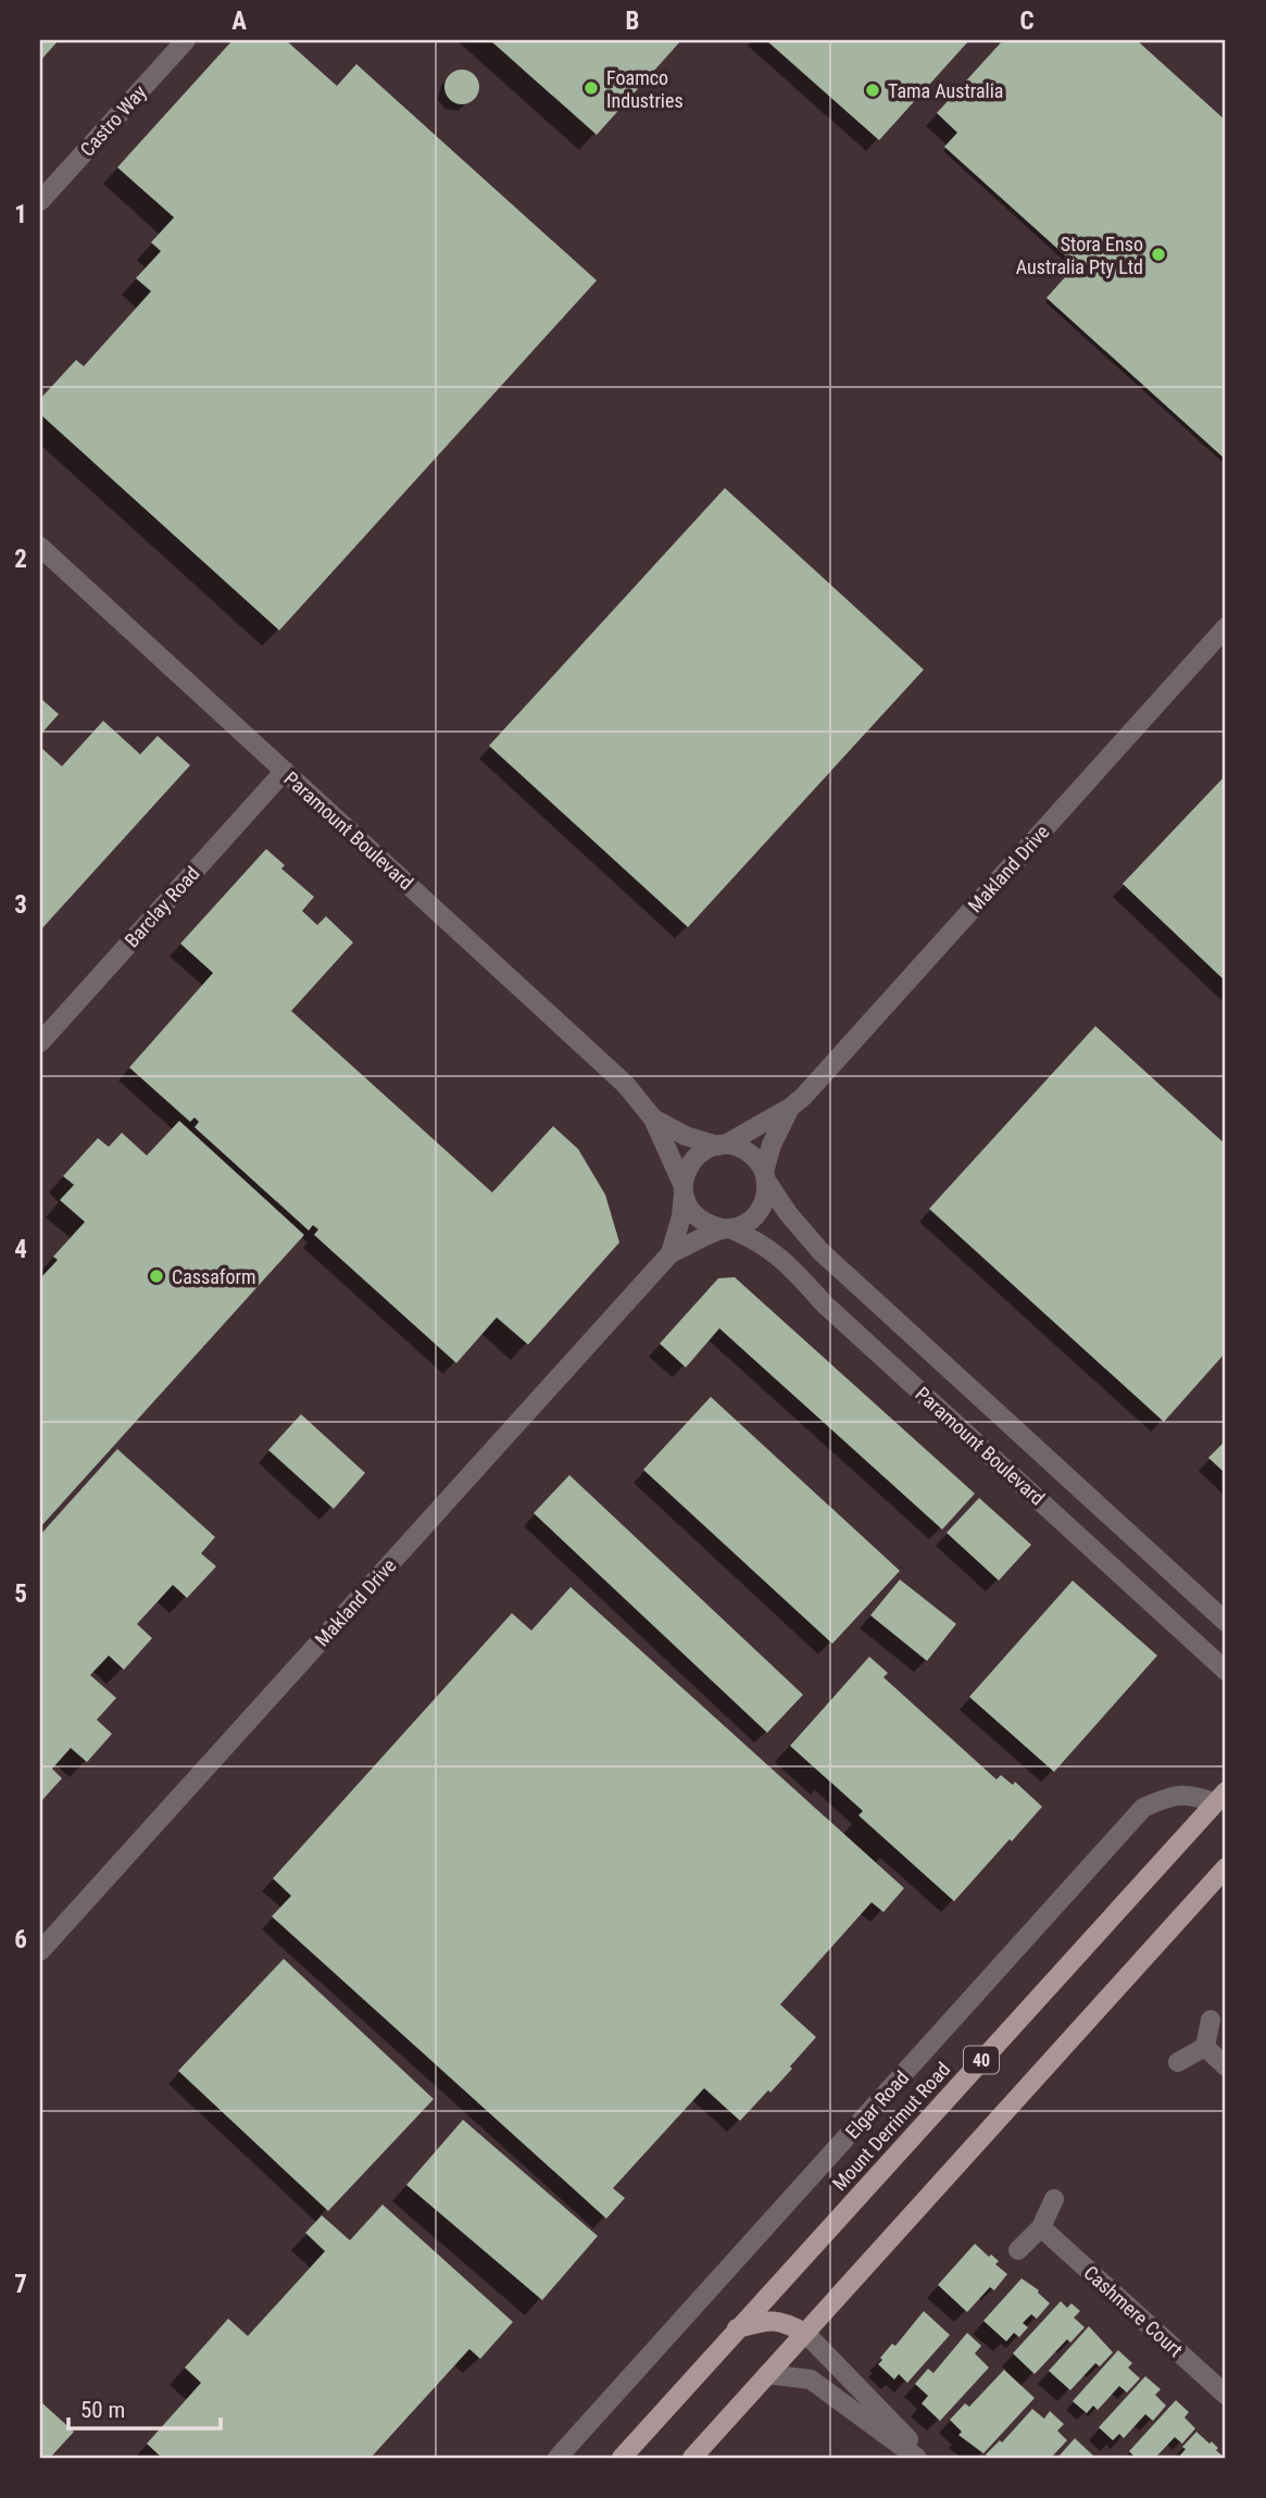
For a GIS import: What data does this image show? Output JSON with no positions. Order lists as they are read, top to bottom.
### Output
{
  "streets": {
    "main road": ["40", "Mount Derrimut Road"],
    "street": [
      "Castro Way",
      "Paramount Boulevard",
      "Makland Drive",
      "Barclay Road",
      "Elgar Road",
      "Cashmere Court"
    ]
  },
  "crossings": [
    ["Paramount Boulevard", "Makland Drive"],
    ["Paramount Boulevard", "Barclay Road"],
    ["Elgar Road", "Mount Derrimut Road"]
  ],
  "places": [
    "Foamco Industries",
    "Tama Australia",
    "Stora Enso Australia Pty Ltd",
    "Cassaform"
  ],
  "scale_bar": "50 m",
  "grid": {
    "columns": ["A", "B", "C"],
    "rows": [
      "1",
      "2",
      "3",
      "4",
      "5",
      "6",
      "7"
    ]
  }
}
